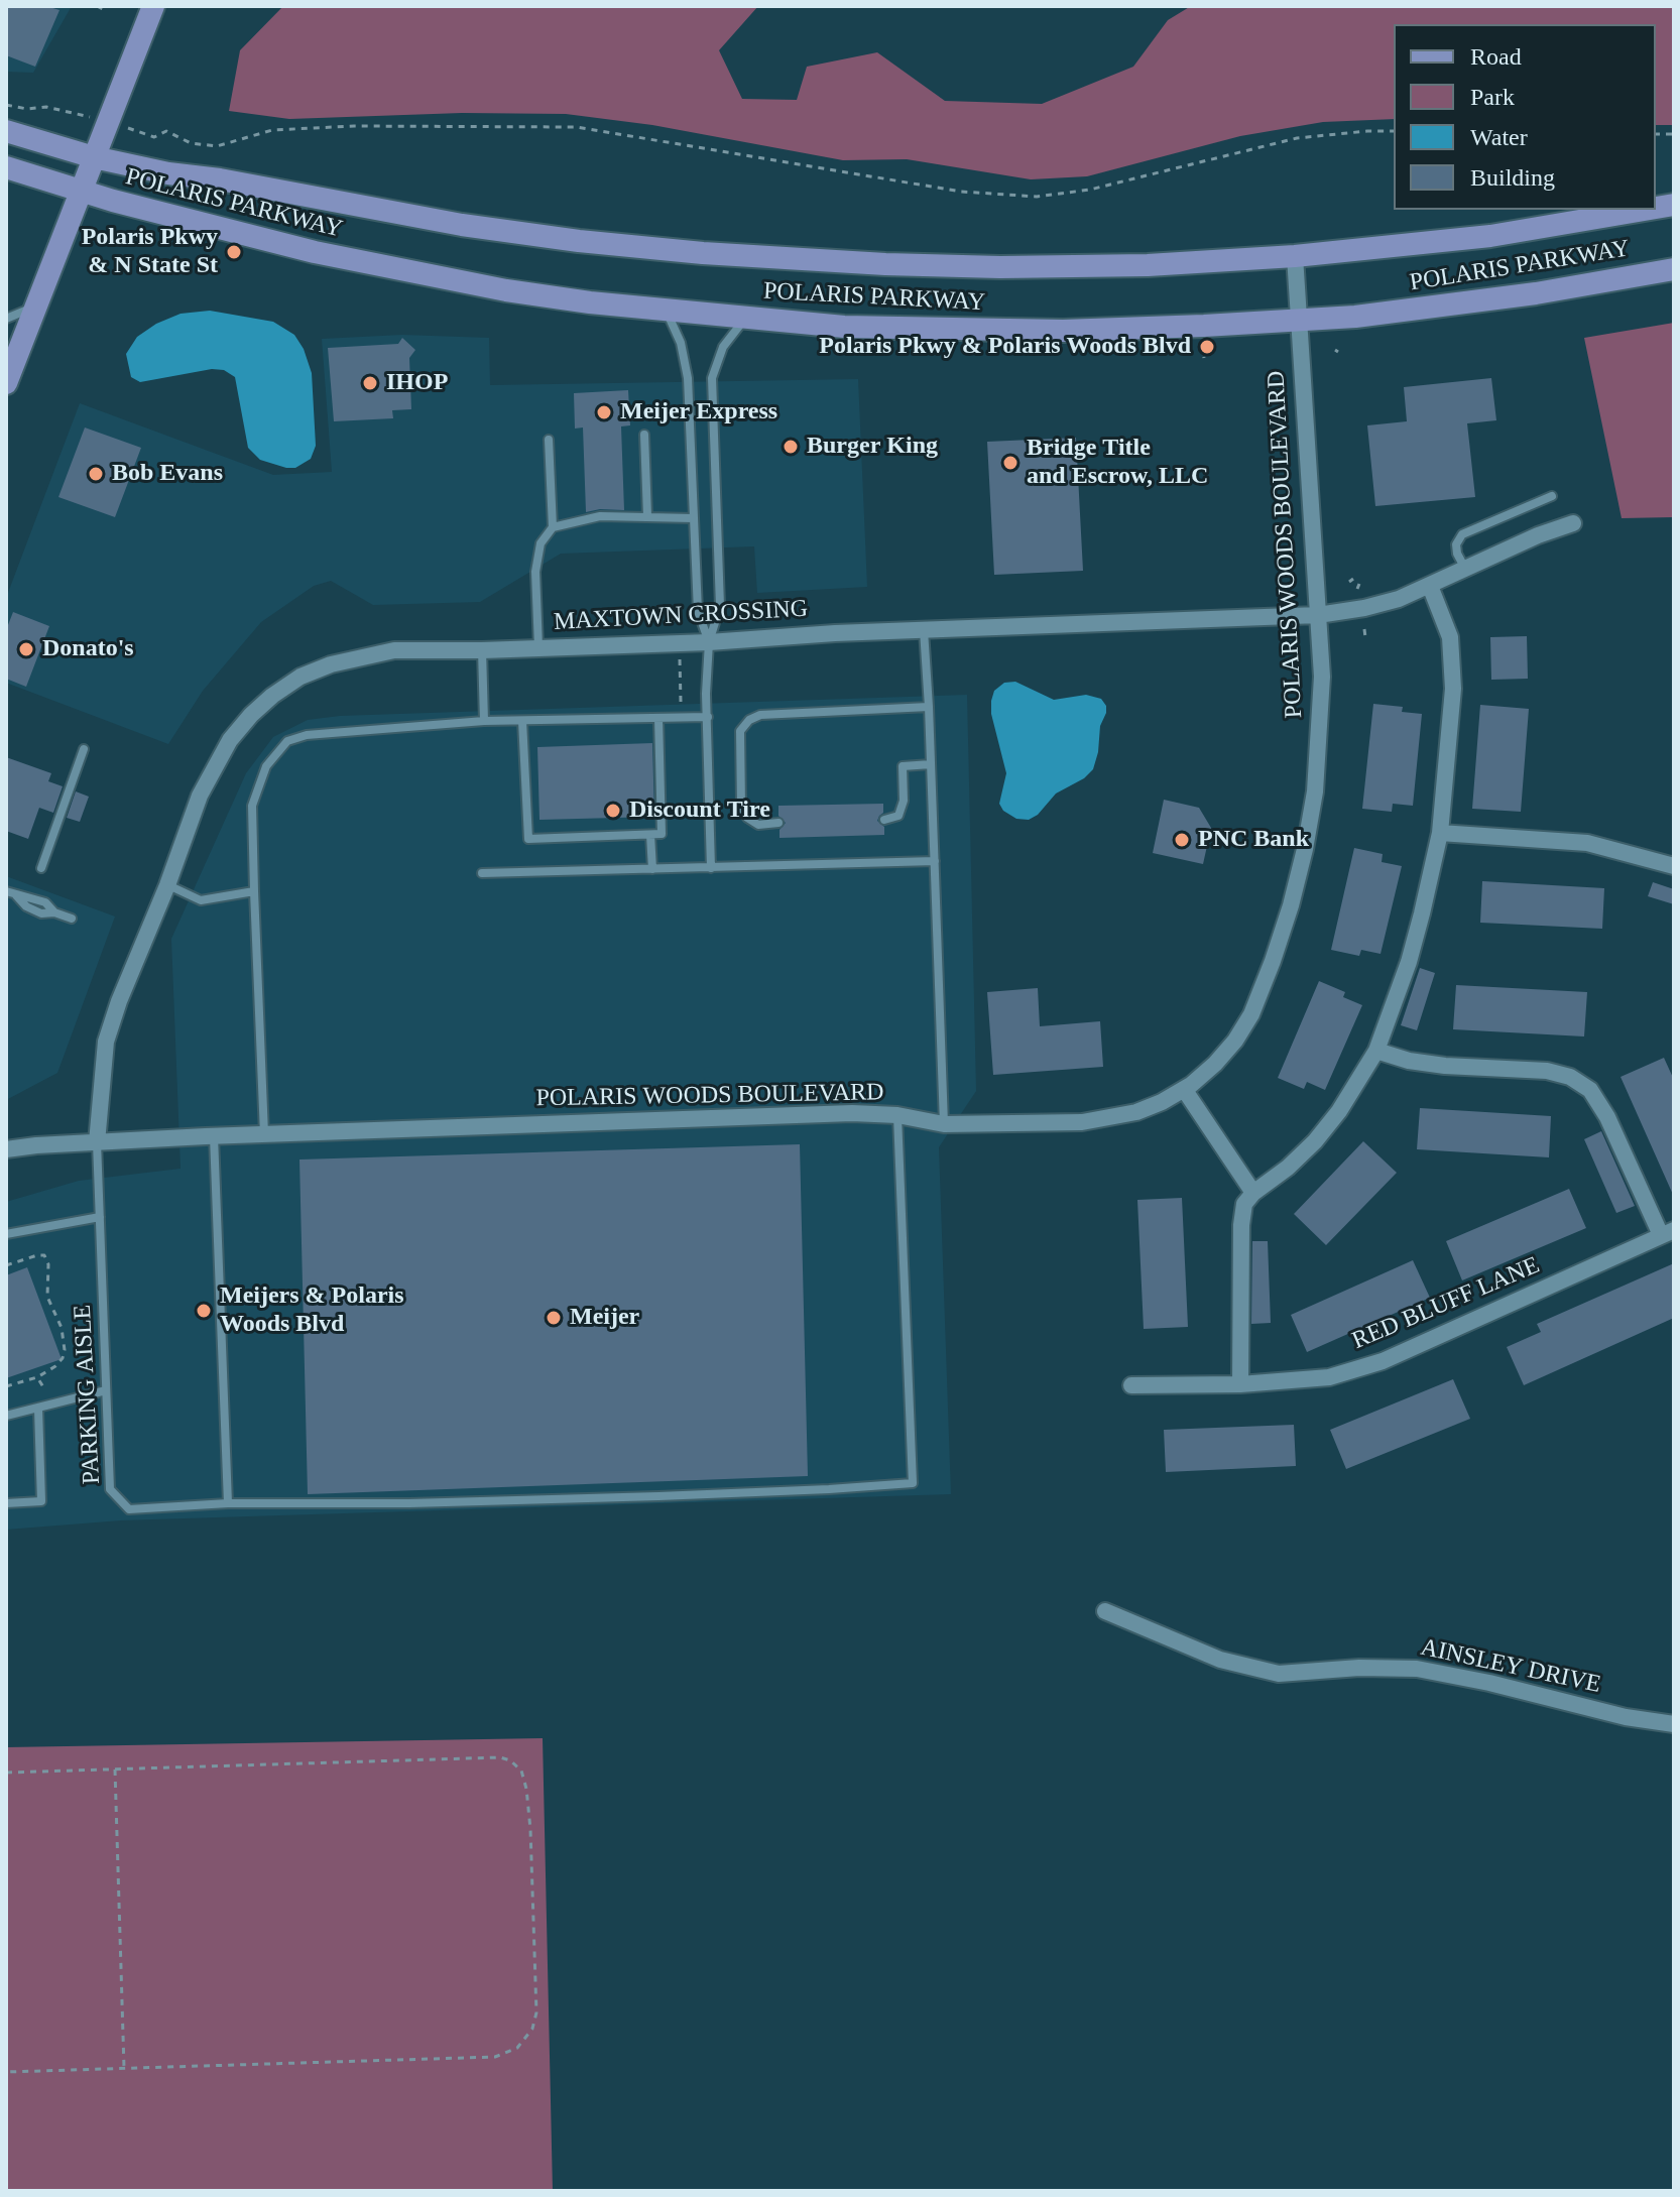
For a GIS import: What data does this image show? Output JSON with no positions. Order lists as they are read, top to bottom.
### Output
{
  "streets": {
    "main road": ["POLARIS PARKWAY"],
    "street": [
      "POLARIS WOODS BOULEVARD",
      "MAXTOWN CROSSING",
      "RED BLUFF LANE",
      "AINSLEY DRIVE"
    ],
    "lane": ["PARKING AISLE"]
  },
  "crossings": [
    ["POLARIS PARKWAY", "POLARIS WOODS BOULEVARD"],
    ["POLARIS WOODS BOULEVARD", "MAXTOWN CROSSING"],
    ["POLARIS WOODS BOULEVARD", "PARKING AISLE"],
    ["MAXTOWN CROSSING", "PARKING AISLE"]
  ],
  "places": [
    "Polaris Pkwy & N State St",
    "Polaris Pkwy & Polaris Woods Blvd",
    "IHOP",
    "Meijer Express",
    "Burger King",
    "Bridge Title and Escrow, LLC",
    "Bob Evans",
    "Donato's",
    "Discount Tire",
    "PNC Bank",
    "Meijers & Polaris Woods Blvd",
    "Meijer"
  ],
  "legend": [
    "Road",
    "Park",
    "Water",
    "Building"
  ]
}
